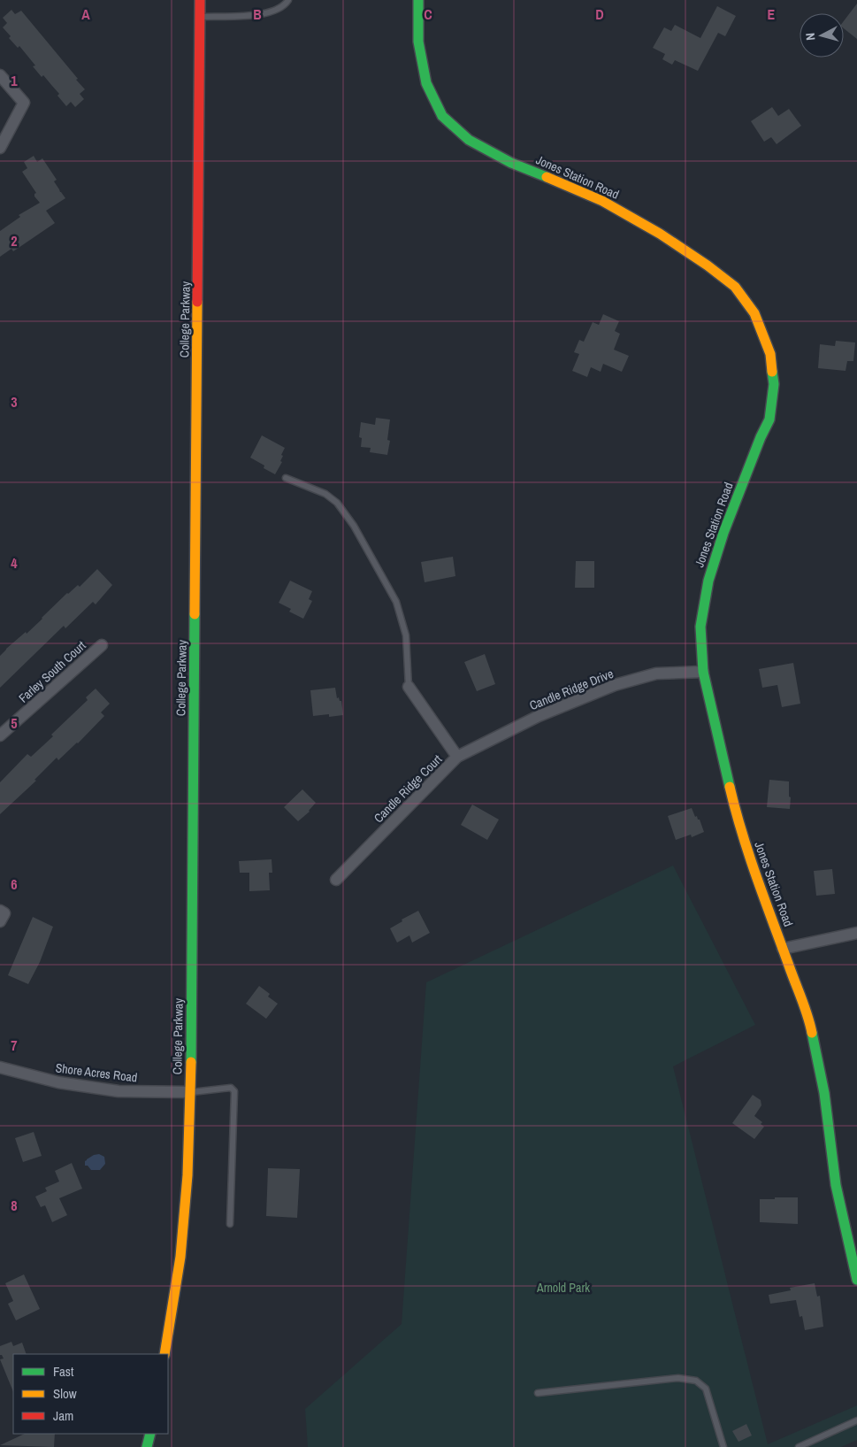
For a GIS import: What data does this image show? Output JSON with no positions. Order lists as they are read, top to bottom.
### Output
{
  "streets": {
    "street": [
      "Jones Station Road",
      "College Parkway",
      "Farley South Court",
      "Candle Ridge Drive",
      "Candle Ridge Court",
      "Shore Acres Road"
    ]
  },
  "crossings": [
    ["Jones Station Road", "Candle Ridge Drive"],
    ["College Parkway", "Shore Acres Road"],
    ["Candle Ridge Drive", "Candle Ridge Court"]
  ],
  "parks": ["Arnold Park"],
  "legend": ["Fast", "Slow", "Jam"],
  "north": "left",
  "grid": {
    "columns": [
      "A",
      "B",
      "C",
      "D",
      "E"
    ],
    "rows": [
      "1",
      "2",
      "3",
      "4",
      "5",
      "6",
      "7",
      "8"
    ]
  }
}
